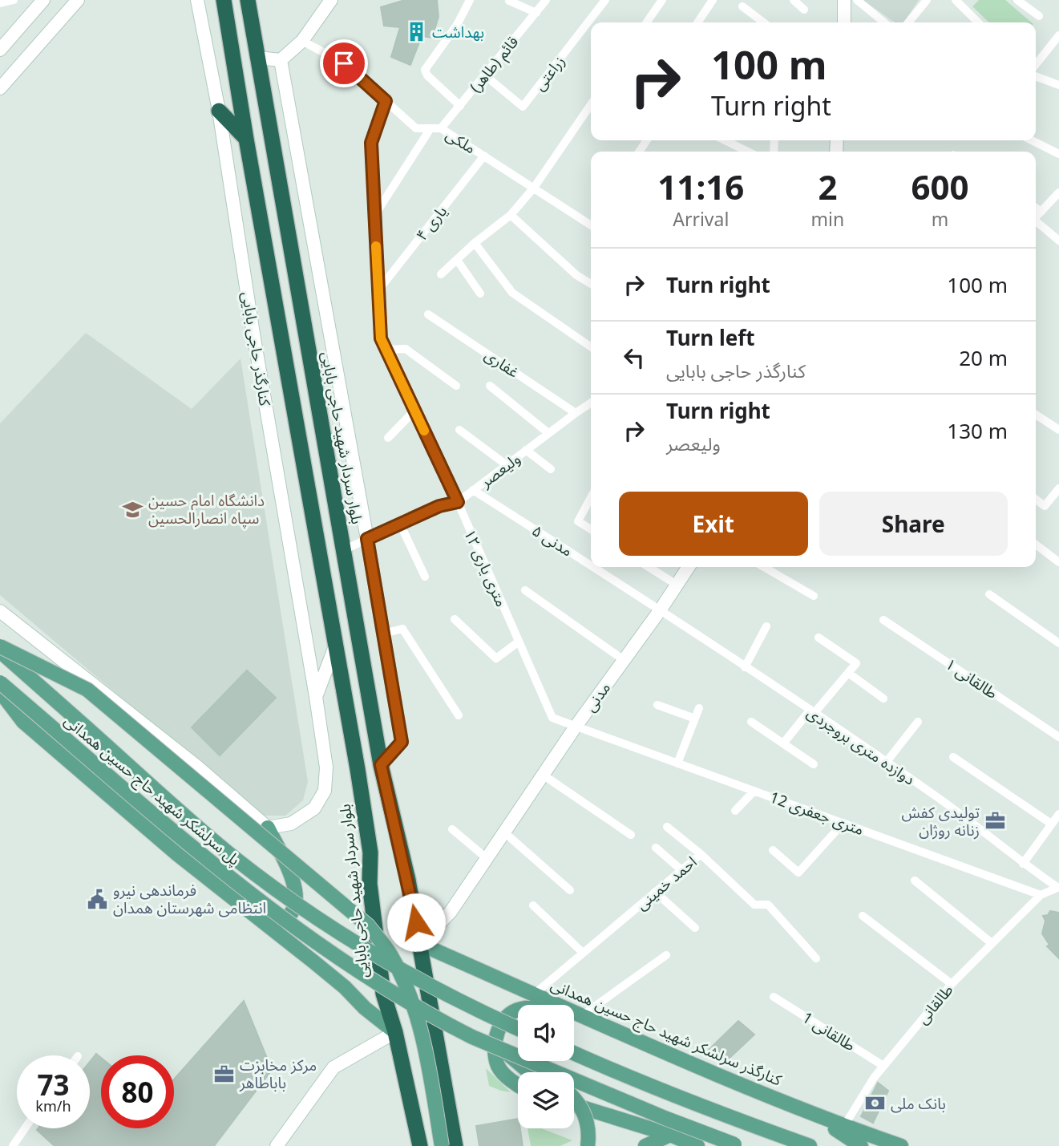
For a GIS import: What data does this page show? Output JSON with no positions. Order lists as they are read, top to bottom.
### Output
{
  "streets": {
    "highway": ["بلوار سردار شهید حاجی بابایی"],
    "main road": [
      "کنارگذر حاجی بابایی",
      "مدنی",
      "پل سرلشکر شهید حاج حسین همدانی",
      "کنارگذر سرلشکر شهید حاج حسین همدانی"
    ],
    "street": [
      "قائم (طاهر)",
      "زراعتی",
      "ملکی",
      "یاری ۴",
      "غفاری",
      "ولیعصر",
      "مدنی ۵",
      "۱۲ متری یاری",
      "طالقانی ۱",
      "دوازده متری بروجردی",
      "12 متری جعفری",
      "احمد خمینی",
      "طالقانی",
      "طالقانی 1"
    ]
  },
  "crossings": [
    ["قائم (طاهر)", "زراعتی"],
    ["قائم (طاهر)", "ملکی"],
    ["ملکی", "یاری ۴"],
    ["ملکی", "۱۲ متری یاری"],
    ["یاری ۴", "۱۲ متری یاری"],
    ["غفاری", "ولیعصر"],
    ["بلوار سردار شهید حاجی بابایی", "ولیعصر"],
    ["بلوار سردار شهید حاجی بابایی", "مدنی"],
    ["بلوار سردار شهید حاجی بابایی", "کنارگذر سرلشکر شهید حاج حسین همدانی"],
    ["ولیعصر", "مدنی ۵"],
    ["ولیعصر", "۱۲ متری یاری"],
    ["مدنی ۵", "مدنی"],
    ["مدنی ۵", "دوازده متری بروجردی"],
    ["۱۲ متری یاری", "مدنی"],
    ["۱۲ متری یاری", "12 متری جعفری"],
    ["مدنی", "دوازده متری بروجردی"],
    ["مدنی", "12 متری جعفری"],
    ["مدنی", "کنارگذر سرلشکر شهید حاج حسین همدانی"],
    ["12 متری جعفری", "طالقانی"],
    ["احمد خمینی", "کنارگذر سرلشکر شهید حاج حسین همدانی"],
    ["طالقانی", "طالقانی 1"],
    ["طالقانی", "کنارگذر سرلشکر شهید حاج حسین همدانی"]
  ],
  "places": {
    "building": ["بهداشت"],
    "school or university": ["دانشگاه امام حسین سپاه انصارالحسین"],
    "office": ["تولیدی کفش زنانه روژان", "مرکز مخابزت باباطاهر"],
    "public building": ["فرماندهی نیرو انتظامی شهرستان همدان"],
    "bank": ["بانک ملی"]
  },
  "page": {
    "turn": ["100 m", "Turn right"],
    "eta": [
      "11:16",
      "Arrival",
      "2",
      "min",
      "600",
      "m"
    ],
    "list": [
      {
        "name": "Turn right",
        "value": "100 m"
      },
      {
        "name": "Turn left",
        "note": "کنارگذر حاجی بابایی",
        "value": "20 m"
      },
      {
        "name": "Turn right",
        "note": "ولیعصر",
        "value": "130 m"
      }
    ],
    "buttons": ["Exit", "Share"],
    "speed": "73 km/h",
    "limit": "80"
  }
}
